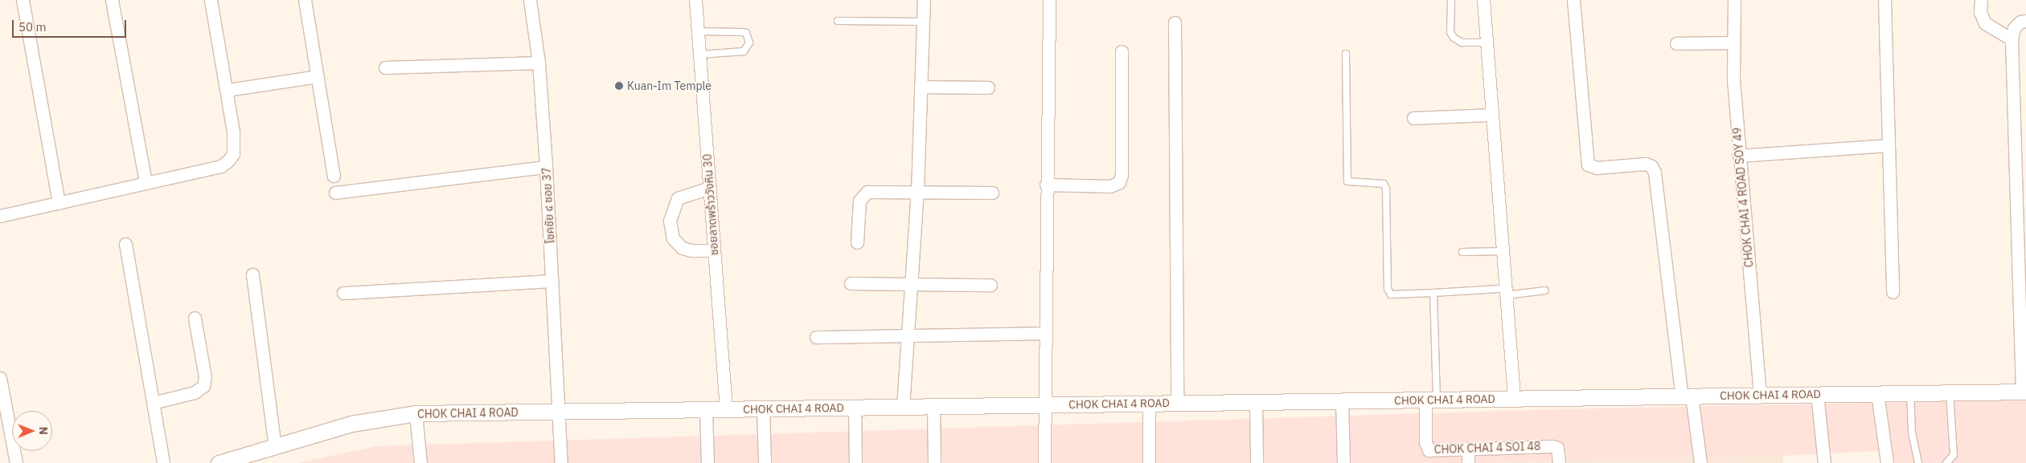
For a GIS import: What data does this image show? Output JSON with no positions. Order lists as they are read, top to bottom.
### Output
{
  "streets": {
    "street": [
      "CHOK CHAI 4 ROAD SOY 49",
      "ซอยลาดพร้าววังหิน 30",
      "โชคชัย ๔ ซอย 37",
      "CHOK CHAI 4 ROAD",
      "CHOK CHAI 4 SOI 48"
    ]
  },
  "crossings": [
    ["CHOK CHAI 4 ROAD SOY 49", "CHOK CHAI 4 ROAD"],
    ["ซอยลาดพร้าววังหิน 30", "CHOK CHAI 4 ROAD"],
    ["โชคชัย ๔ ซอย 37", "CHOK CHAI 4 ROAD"],
    ["CHOK CHAI 4 ROAD", "CHOK CHAI 4 SOI 48"]
  ],
  "places": ["Kuan-Im Temple"],
  "scale_bar": "50 m",
  "north": "right"
}
